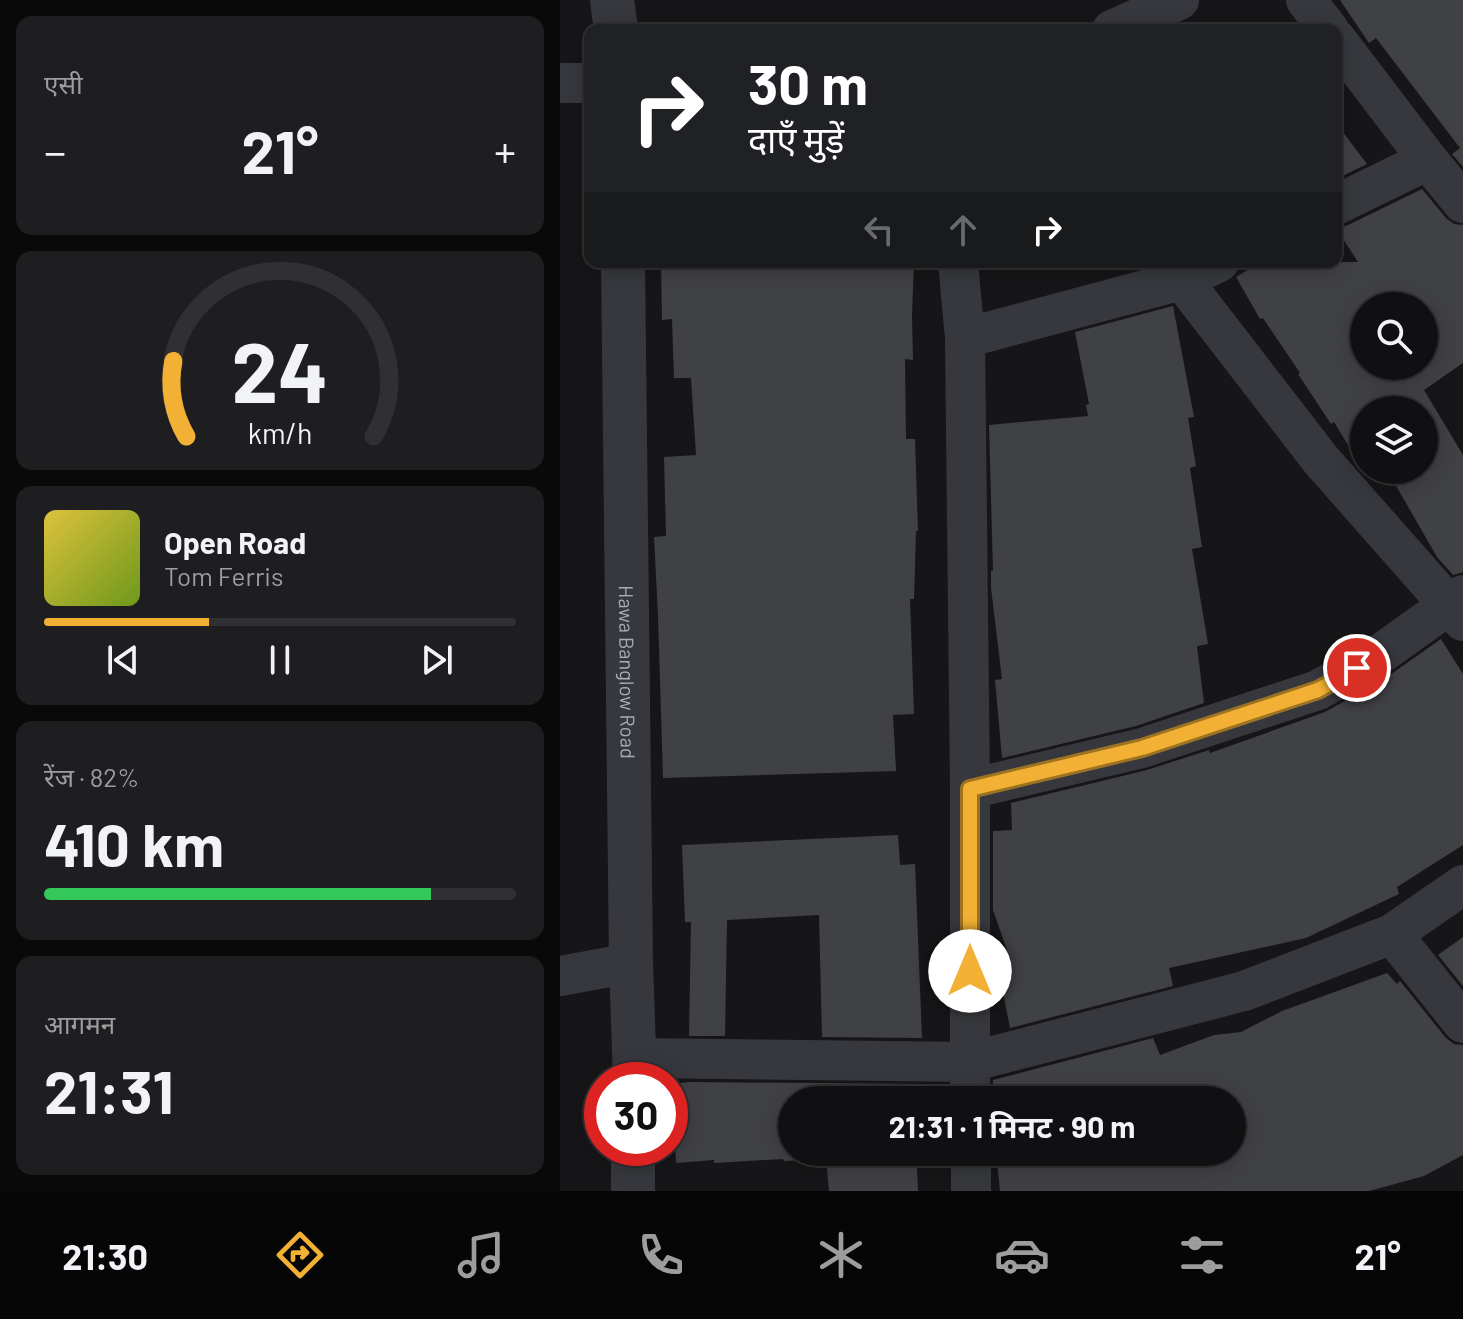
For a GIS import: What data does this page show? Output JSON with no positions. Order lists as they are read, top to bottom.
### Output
{
  "streets": {
    "street": ["Hawa Banglow Road"]
  },
  "page": {
    "tile": [
      "एसी",
      ["रेंज · 82%", "410 km"],
      ["आगमन", "21:31"]
    ],
    "turn": ["30 m", "दाएँ मुड़ें"],
    "heat": ["−", "21°", "+"],
    "song": ["Open Road", "Tom Ferris"],
    "limit": "30",
    "trip": "21:31 · 1 मिनट · 90 m",
    "tabs": ["21:30", "21°"],
    "gauge": ["24", "km/h"]
  }
}
